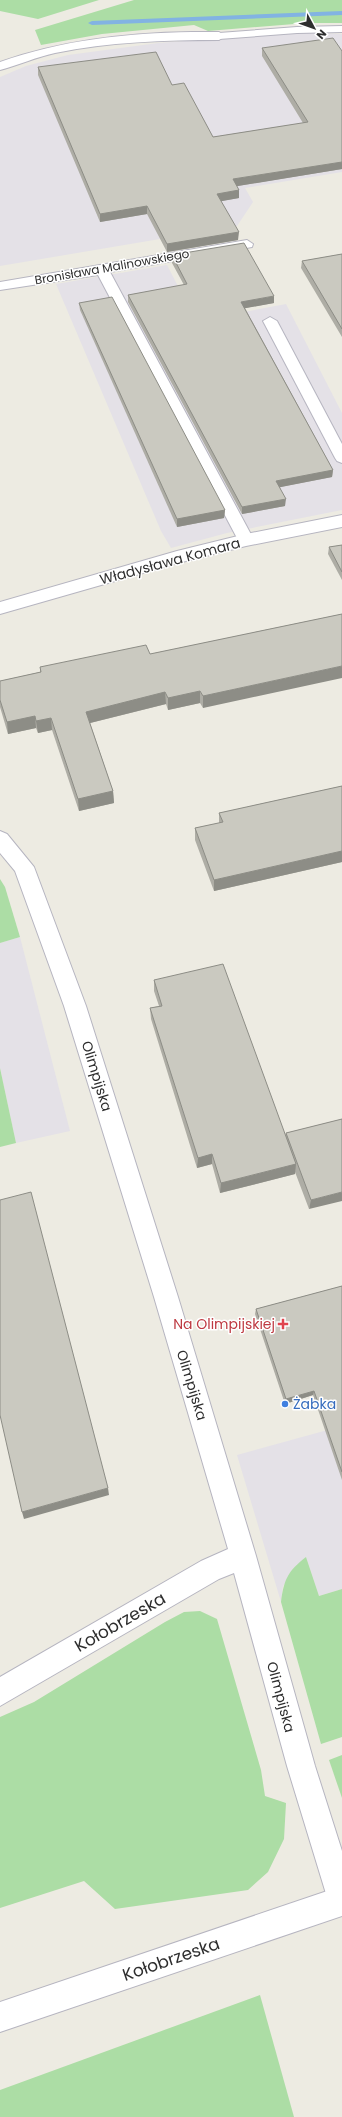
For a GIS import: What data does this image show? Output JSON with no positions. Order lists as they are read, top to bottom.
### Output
{
  "streets": {
    "street": ["Władysława Komara", "Olimpijska", "Kołobrzeska"],
    "lane": ["Bronisława Malinowskiego"]
  },
  "crossings": [
    ["Olimpijska", "Kołobrzeska"]
  ],
  "places": {
    "health": ["Na Olimpijskiej"],
    "other": ["Żabka"]
  },
  "north": "bottom right"
}
